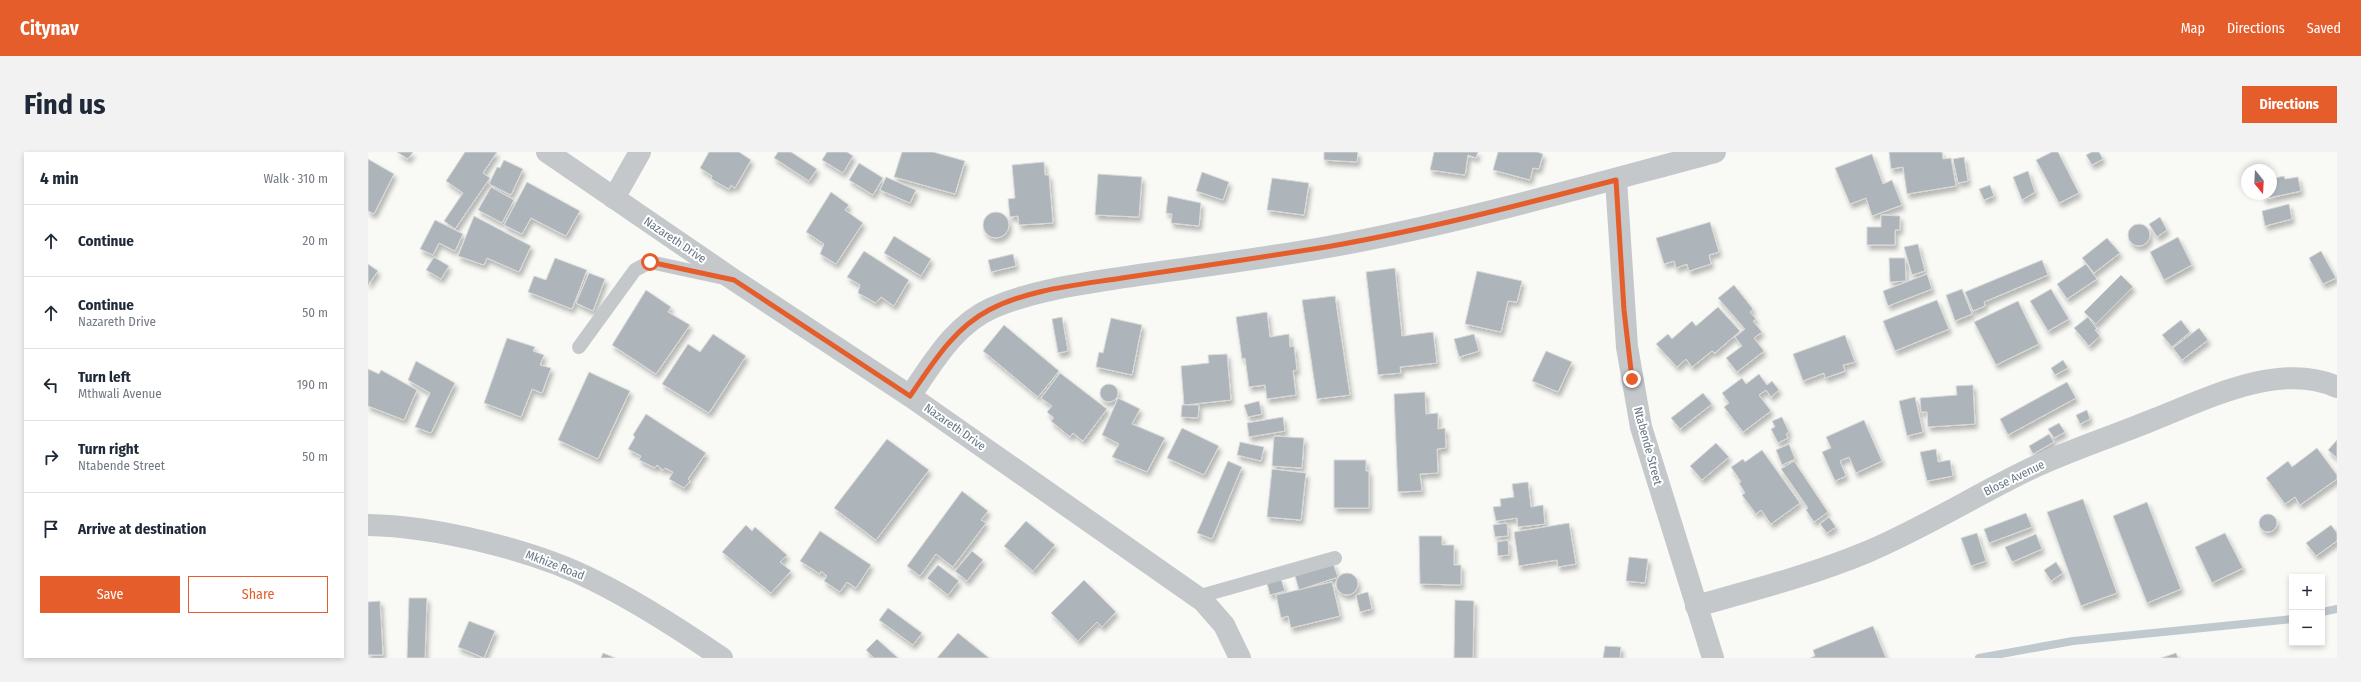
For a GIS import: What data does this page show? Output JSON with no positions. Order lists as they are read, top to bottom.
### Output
{
  "streets": {
    "street": [
      "Nazareth Drive",
      "Ntabende Street",
      "Blose Avenue",
      "Mkhize Road"
    ]
  },
  "crossings": [
    ["Ntabende Street", "Blose Avenue"]
  ],
  "north": "bottom",
  "page": {
    "header": "Citynav",
    "nav": ["Map", "Directions", "Saved"],
    "buttons": [
      "Directions",
      ["Save", "Share"]
    ],
    "title": "Find us",
    "heading": ["4 min", "Walk · 310 m"],
    "list": [
      ["Continue", "20 m"],
      ["Continue", "Nazareth Drive", "50 m"],
      ["Turn left", "Mthwali Avenue", "190 m"],
      ["Turn right", "Ntabende Street", "50 m"],
      "Arrive at destination"
    ],
    "map_buttons": ["+", "−"]
  }
}
